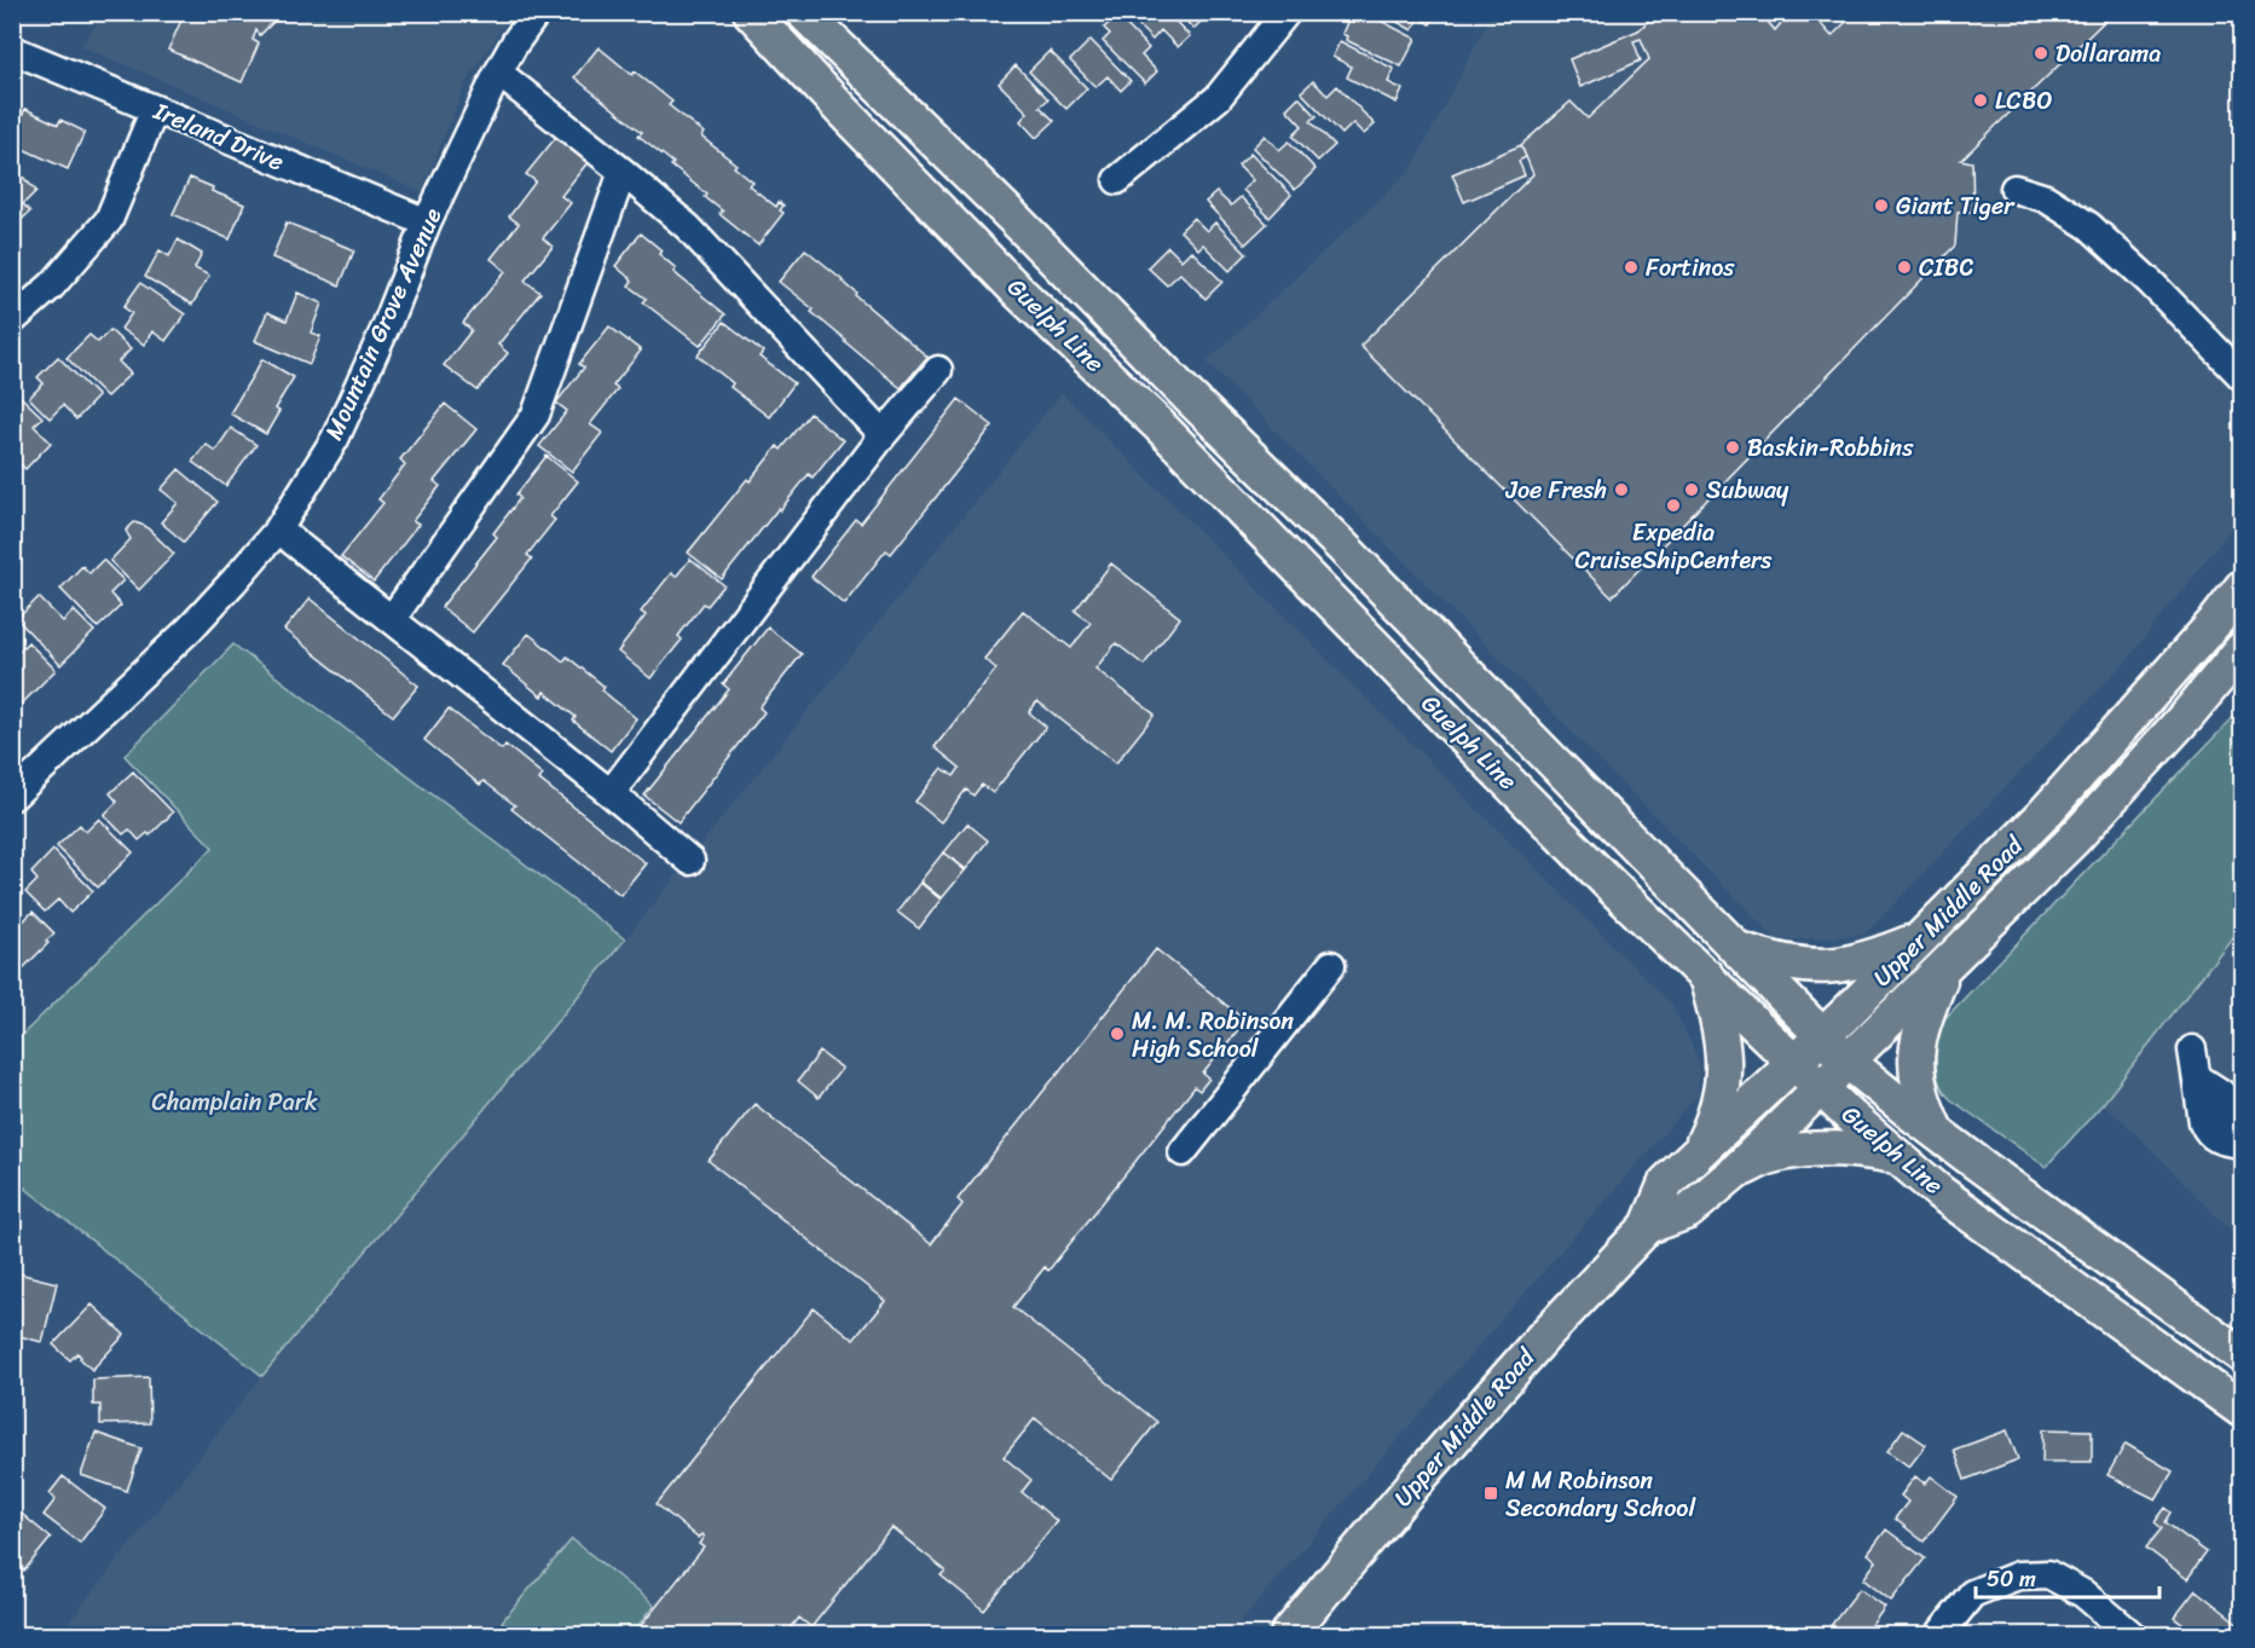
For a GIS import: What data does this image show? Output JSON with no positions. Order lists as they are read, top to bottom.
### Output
{
  "streets": {
    "main road": ["Guelph Line", "Upper Middle Road"],
    "street": ["Ireland Drive", "Mountain Grove Avenue"]
  },
  "crossings": [
    ["Ireland Drive", "Mountain Grove Avenue"],
    ["Guelph Line", "Upper Middle Road"]
  ],
  "parks": ["Champlain Park"],
  "places": {
    "other": [
      "Dollarama",
      "LCBO",
      "Giant Tiger",
      "Fortinos",
      "CIBC",
      "Baskin-Robbins",
      "Joe Fresh",
      "Subway",
      "Expedia CruiseShipCenters",
      "M. M. Robinson High School"
    ],
    "transit": ["M M Robinson Secondary School"]
  },
  "scale_bar": "50 m"
}
